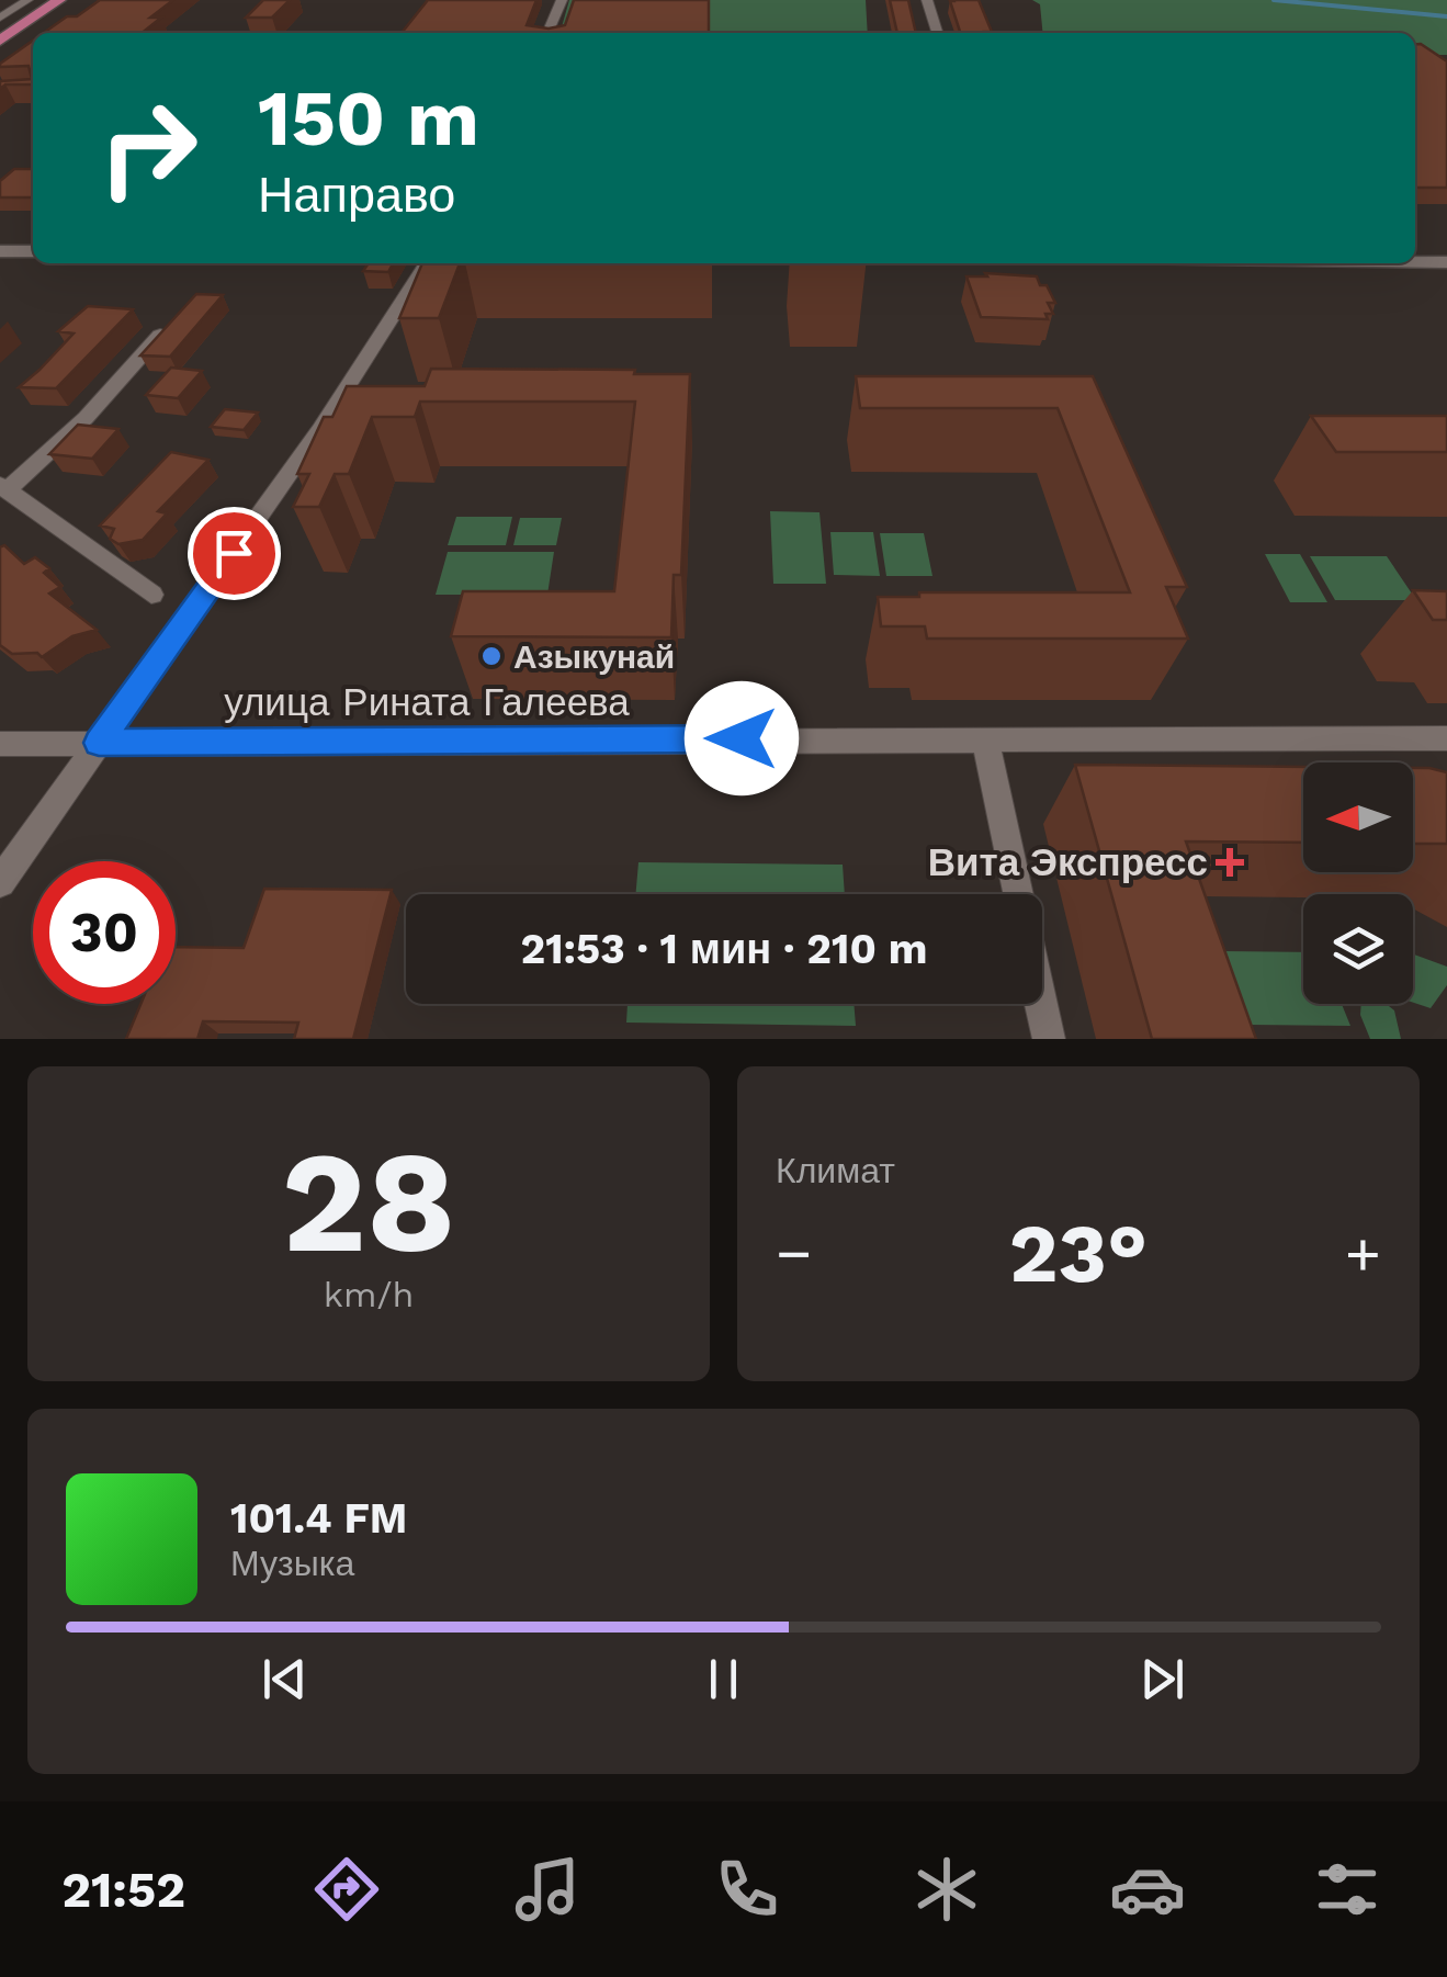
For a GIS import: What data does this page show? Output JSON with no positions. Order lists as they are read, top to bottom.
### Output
{
  "streets": {
    "street": ["улица Рината Галеева"]
  },
  "places": {
    "other": ["Азыкунай"],
    "health": ["Вита Экспресс"]
  },
  "north": "left",
  "page": {
    "turn": ["150 m", "Направо"],
    "limit": "30",
    "trip": "21:53 · 1 мин · 210 m",
    "tile": [
      ["28", "km/h"],
      "Климат"
    ],
    "heat": ["−", "23°", "+"],
    "song": ["101.4 FM", "Музыка"],
    "tabs": "21:52"
  }
}
